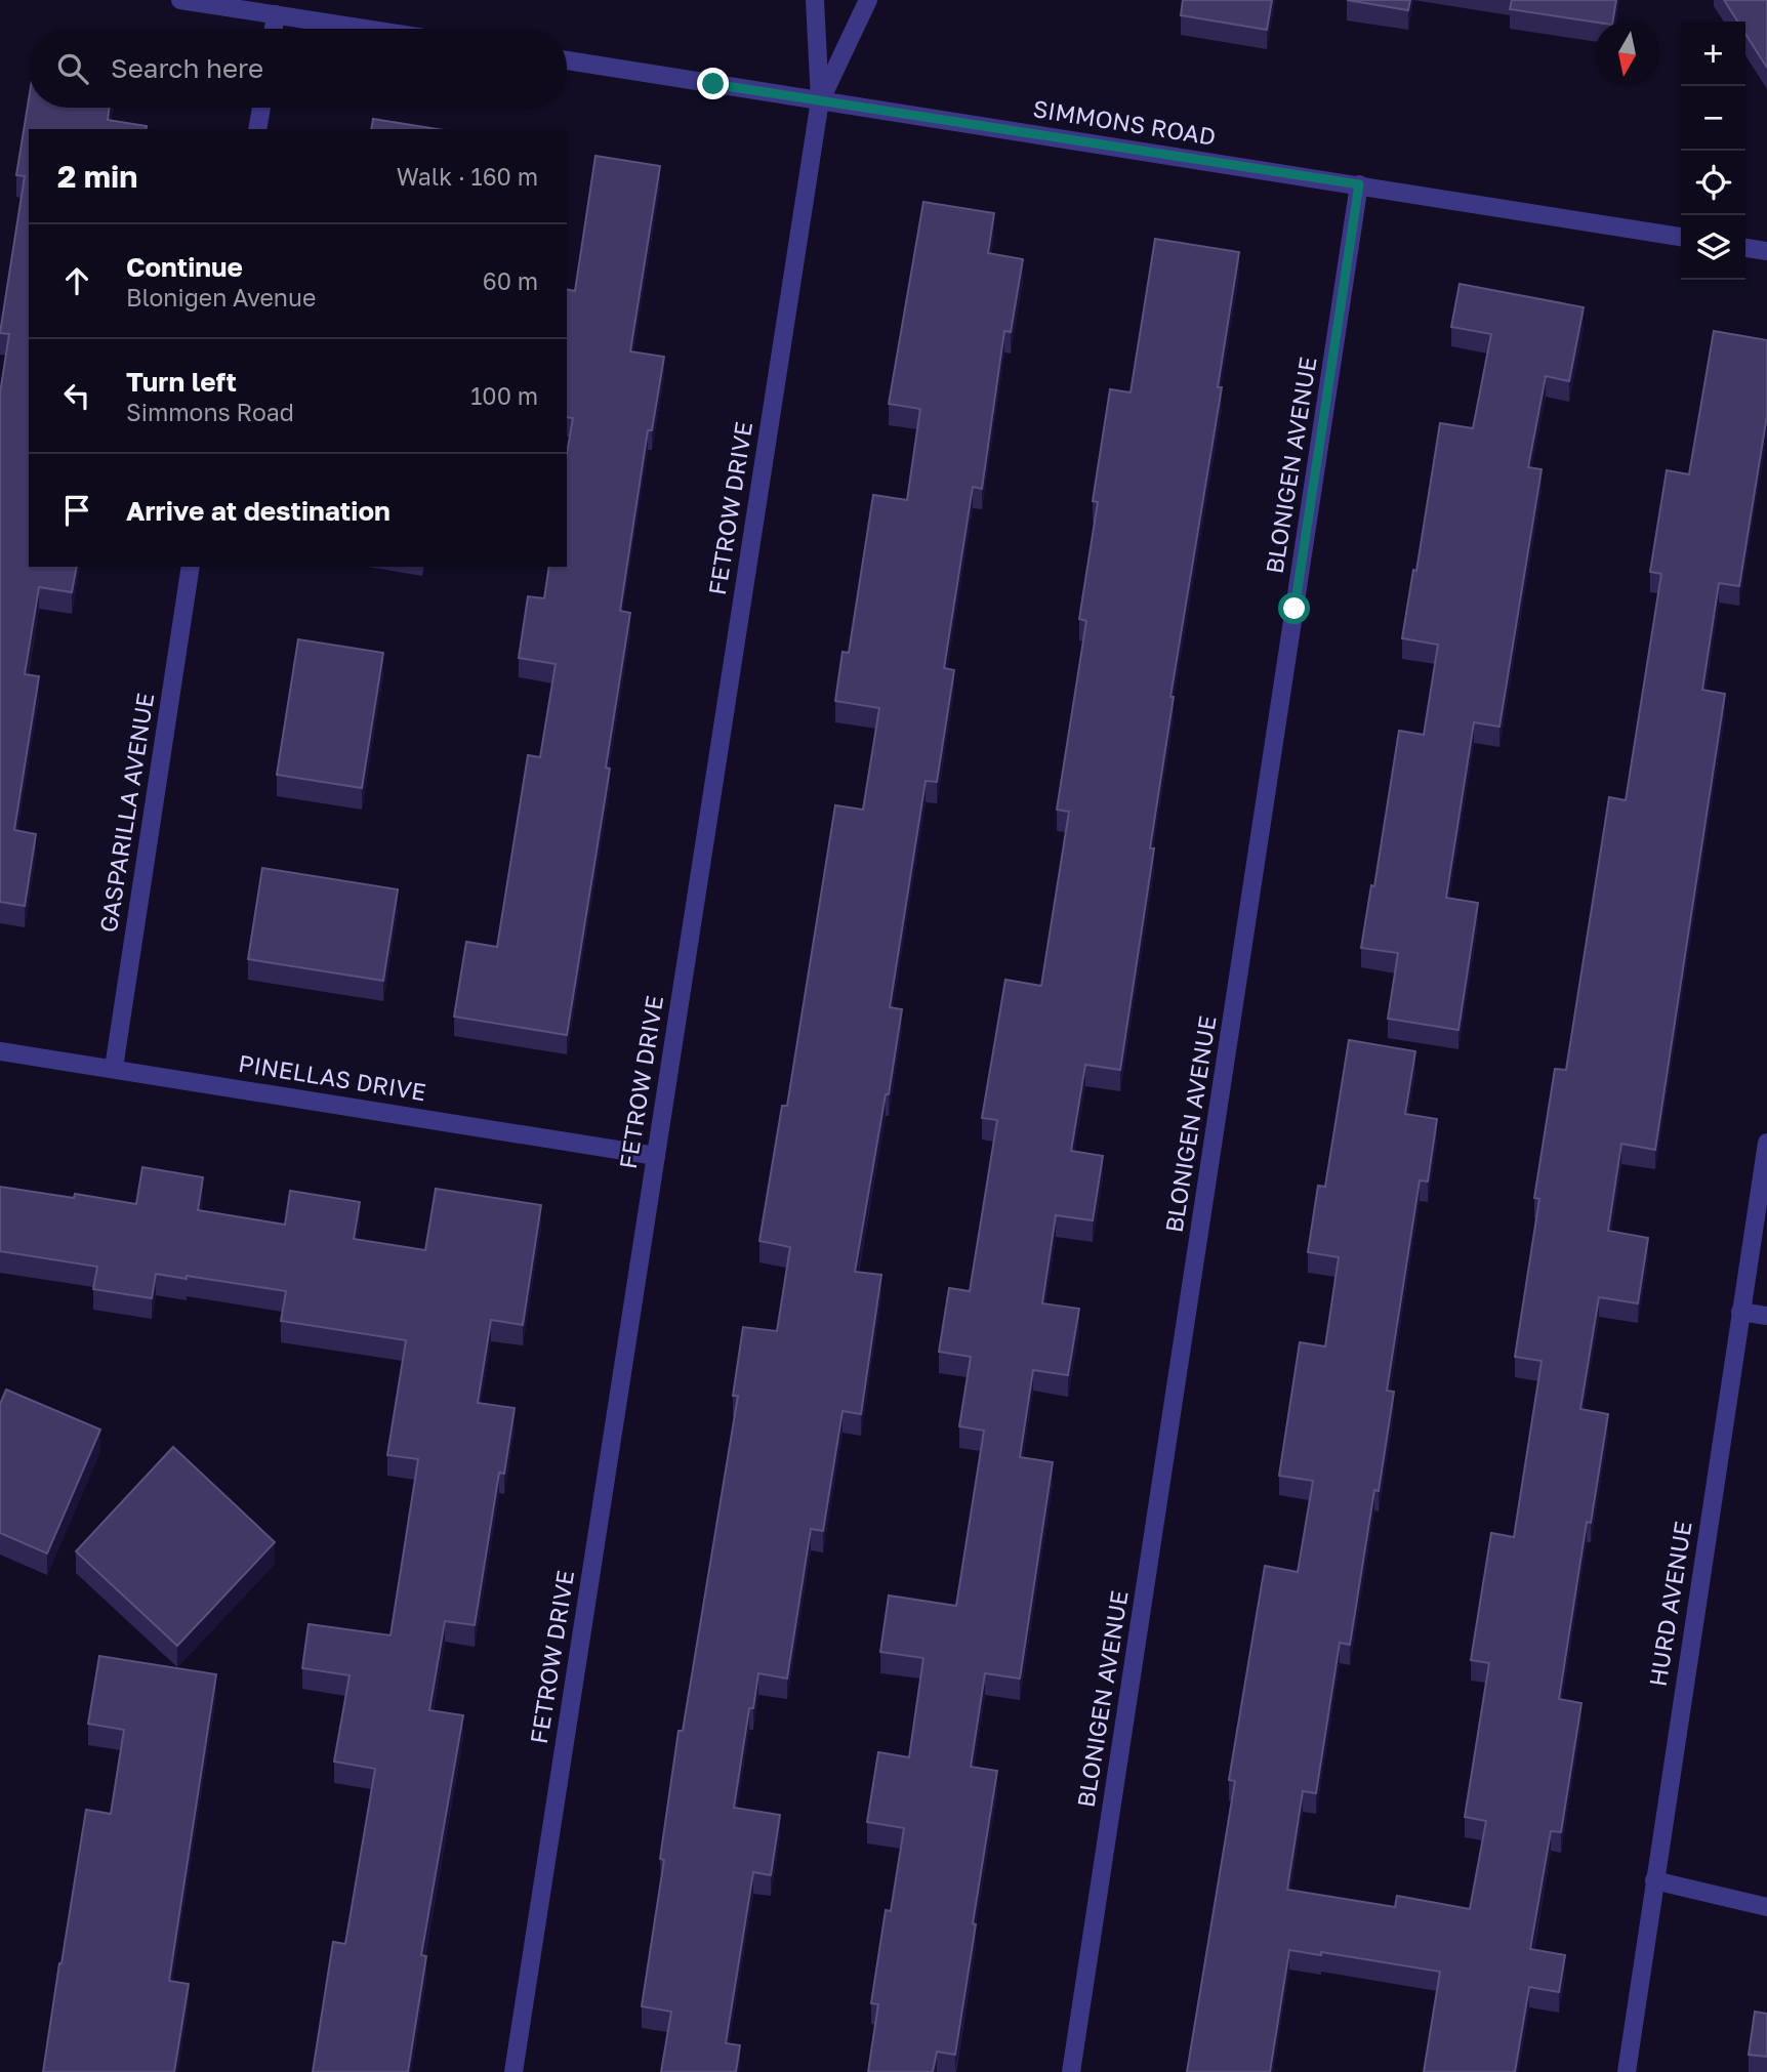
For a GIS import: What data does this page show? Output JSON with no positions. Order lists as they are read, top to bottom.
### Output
{
  "streets": {
    "street": [
      "SIMMONS ROAD",
      "BLONIGEN AVENUE",
      "FETROW DRIVE",
      "GASPARILLA AVENUE",
      "PINELLAS DRIVE",
      "HURD AVENUE"
    ]
  },
  "crossings": [
    ["SIMMONS ROAD", "BLONIGEN AVENUE"],
    ["SIMMONS ROAD", "FETROW DRIVE"],
    ["FETROW DRIVE", "PINELLAS DRIVE"],
    ["GASPARILLA AVENUE", "PINELLAS DRIVE"]
  ],
  "north": "bottom",
  "page": {
    "map_buttons": ["+", "−"],
    "search": "Search here",
    "heading": ["2 min", "Walk · 160 m"],
    "list": [
      ["Continue", "Blonigen Avenue", "60 m"],
      ["Turn left", "Simmons Road", "100 m"],
      "Arrive at destination"
    ]
  }
}
